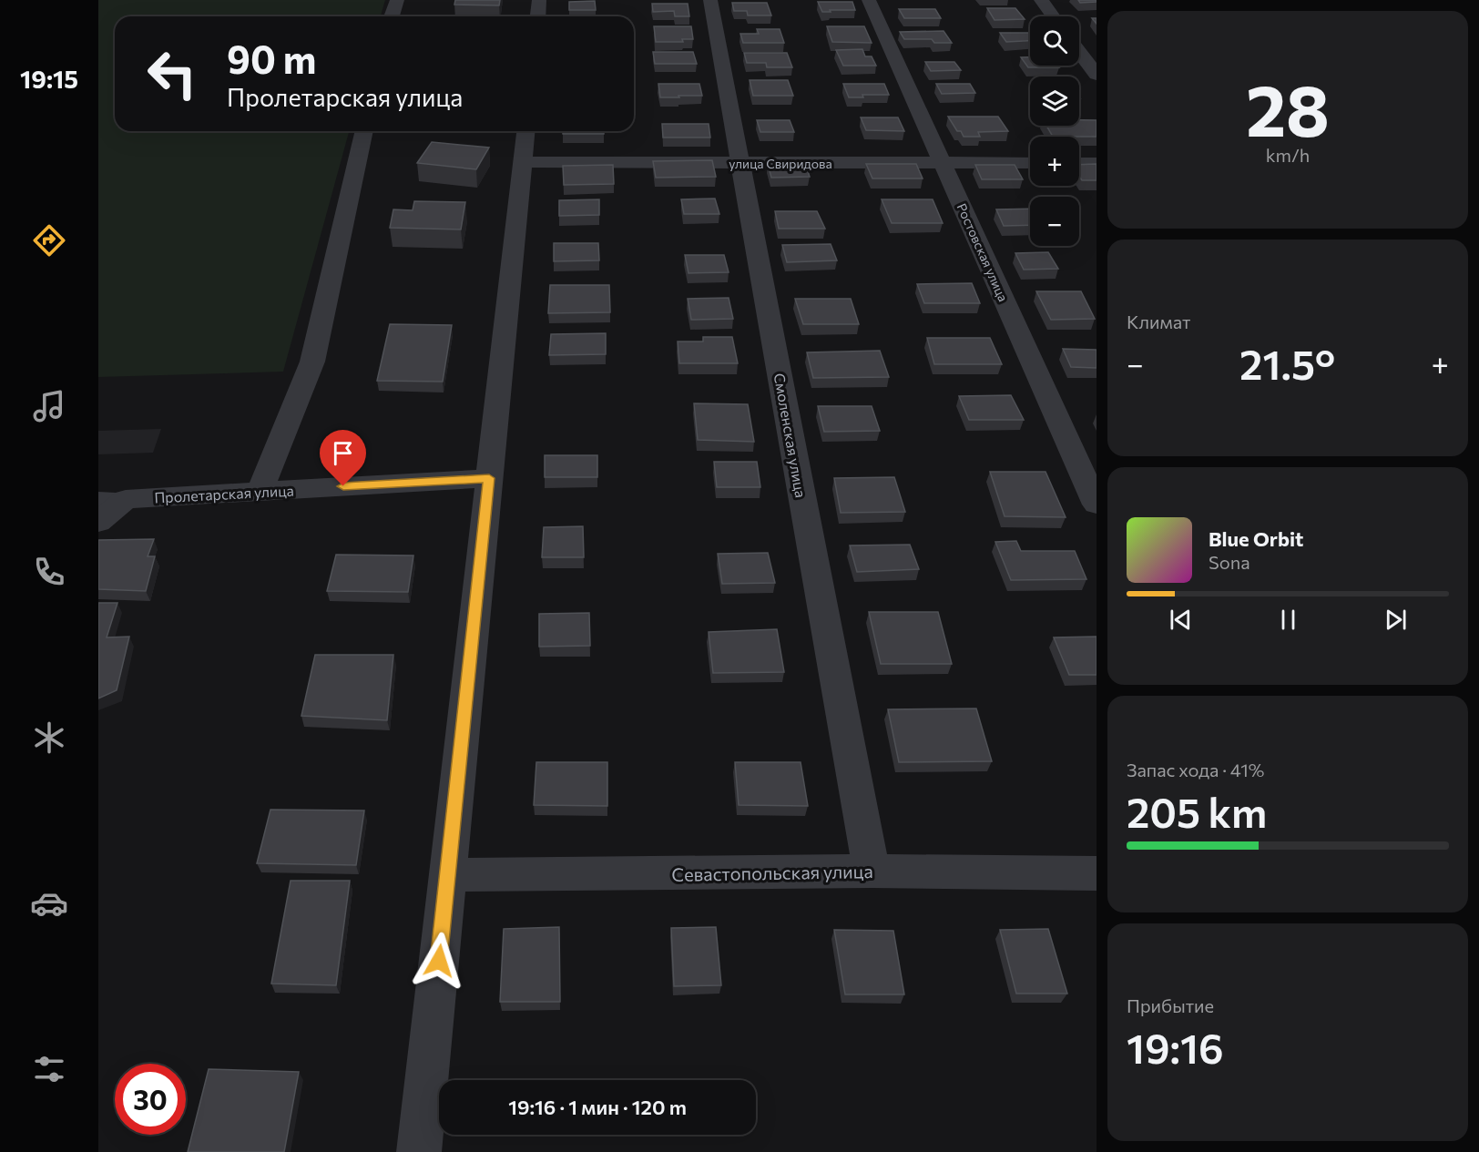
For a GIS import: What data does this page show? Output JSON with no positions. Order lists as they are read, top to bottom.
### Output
{
  "streets": {
    "street": [
      "улица Свиридова",
      "Ростовская улица",
      "Смоленская улица",
      "Пролетарская улица",
      "Севастопольская улица"
    ]
  },
  "crossings": [
    ["улица Свиридова", "Ростовская улица"],
    ["улица Свиридова", "Смоленская улица"],
    ["Смоленская улица", "Севастопольская улица"]
  ],
  "page": {
    "tabs": "19:15",
    "tile": [
      ["28", "km/h"],
      "Климат",
      ["Запас хода · 41%", "205 km"],
      ["Прибытие", "19:16"]
    ],
    "map_buttons": ["+", "−"],
    "turn": ["90 m", "Пролетарская улица"],
    "heat": ["−", "21.5°", "+"],
    "song": ["Blue Orbit", "Sona"],
    "limit": "30",
    "trip": "19:16 · 1 мин · 120 m"
  }
}
